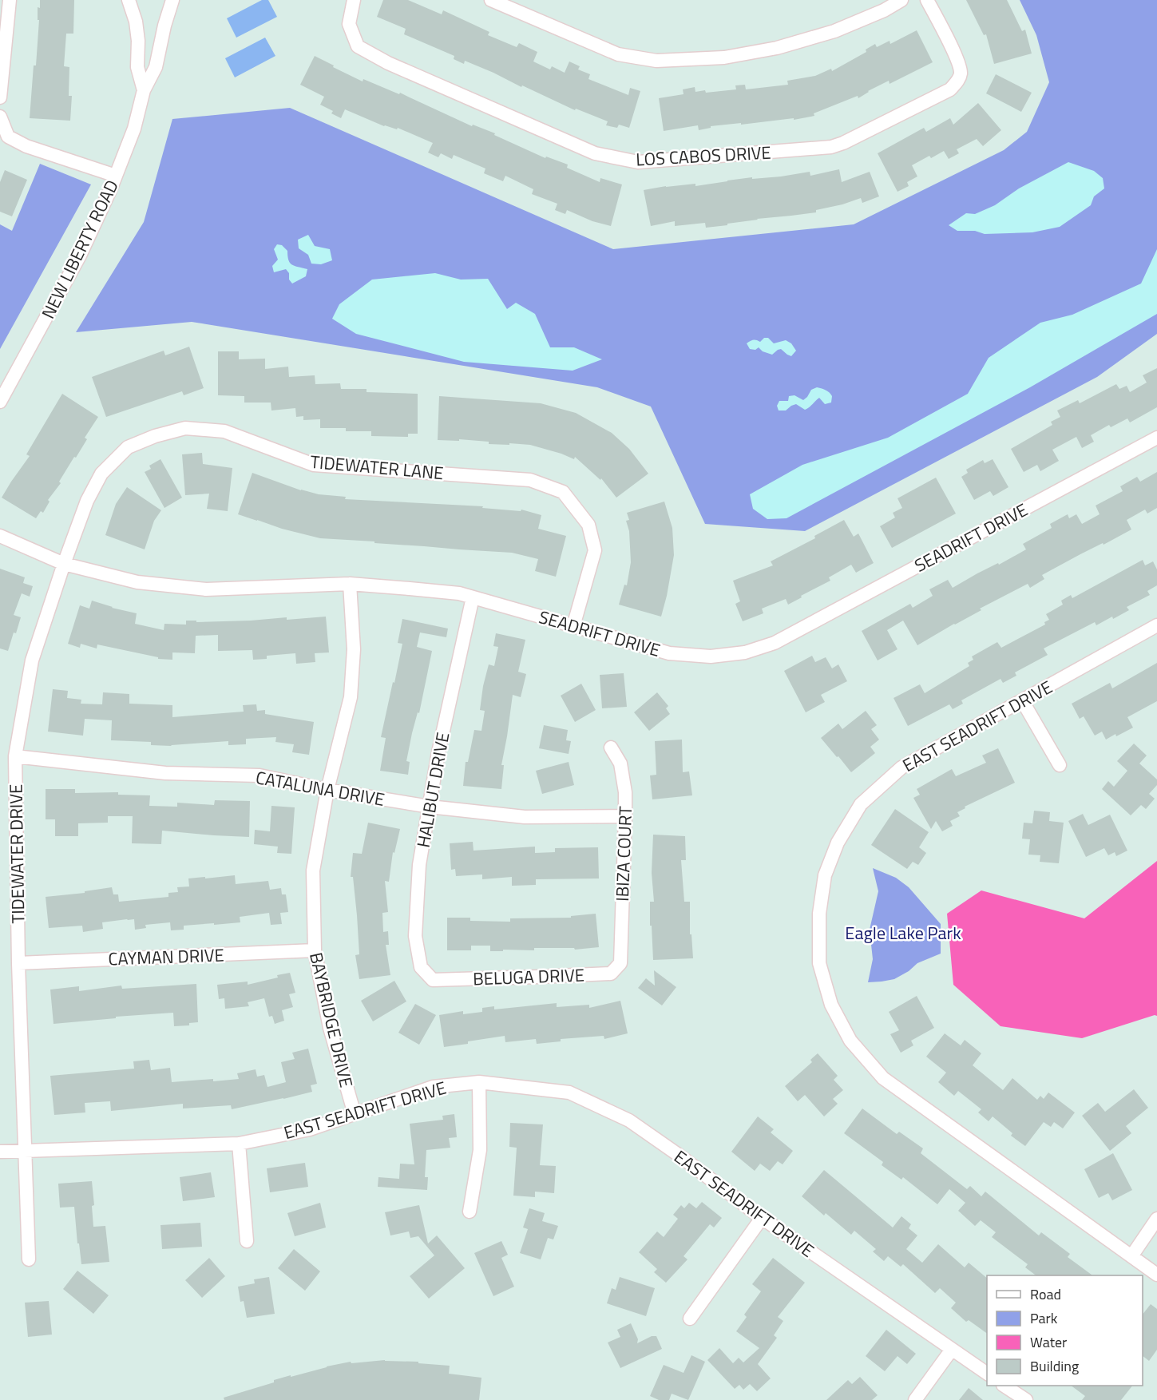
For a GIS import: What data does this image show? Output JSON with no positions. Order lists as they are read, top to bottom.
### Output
{
  "streets": {
    "street": [
      "LOS CABOS DRIVE",
      "NEW LIBERTY ROAD",
      "TIDEWATER LANE",
      "SEADRIFT DRIVE",
      "EAST SEADRIFT DRIVE",
      "CATALUNA DRIVE",
      "HALIBUT DRIVE",
      "TIDEWATER DRIVE",
      "IBIZA COURT",
      "CAYMAN DRIVE",
      "BELUGA DRIVE",
      "BAYBRIDGE DRIVE"
    ]
  },
  "crossings": [
    ["TIDEWATER LANE", "SEADRIFT DRIVE"],
    ["TIDEWATER LANE", "TIDEWATER DRIVE"],
    ["SEADRIFT DRIVE", "HALIBUT DRIVE"],
    ["SEADRIFT DRIVE", "TIDEWATER DRIVE"],
    ["SEADRIFT DRIVE", "BAYBRIDGE DRIVE"],
    ["EAST SEADRIFT DRIVE", "TIDEWATER DRIVE"],
    ["EAST SEADRIFT DRIVE", "BAYBRIDGE DRIVE"],
    ["CATALUNA DRIVE", "HALIBUT DRIVE"],
    ["CATALUNA DRIVE", "TIDEWATER DRIVE"],
    ["CATALUNA DRIVE", "IBIZA COURT"],
    ["CATALUNA DRIVE", "BAYBRIDGE DRIVE"],
    ["HALIBUT DRIVE", "BELUGA DRIVE"],
    ["TIDEWATER DRIVE", "CAYMAN DRIVE"],
    ["IBIZA COURT", "BELUGA DRIVE"],
    ["CAYMAN DRIVE", "BAYBRIDGE DRIVE"]
  ],
  "parks": ["Eagle Lake Park"],
  "legend": [
    "Road",
    "Park",
    "Water",
    "Building"
  ]
}
